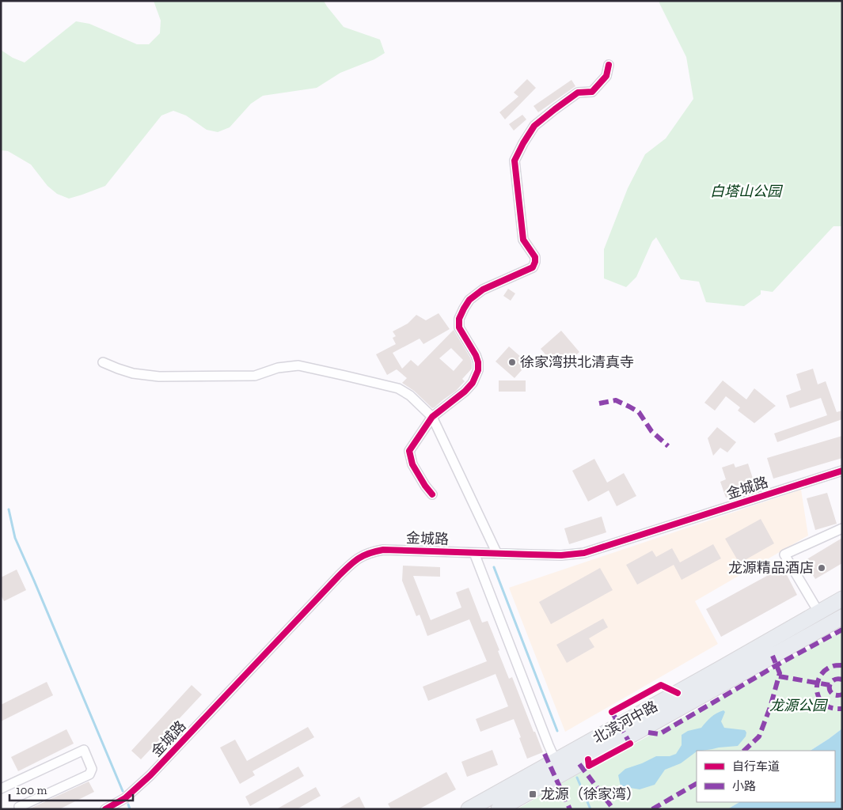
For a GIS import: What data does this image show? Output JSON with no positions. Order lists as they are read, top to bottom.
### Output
{
  "streets": {
    "main road": ["北滨河中路"],
    "street": ["金城路"]
  },
  "parks": ["白塔山公园", "龙源公园"],
  "places": {
    "other": ["徐家湾拱北清真寺", "龙源精品酒店"],
    "transit": ["龙源（徐家湾）"]
  },
  "legend": ["自行车道", "小路"],
  "scale_bar": "100 m"
}
